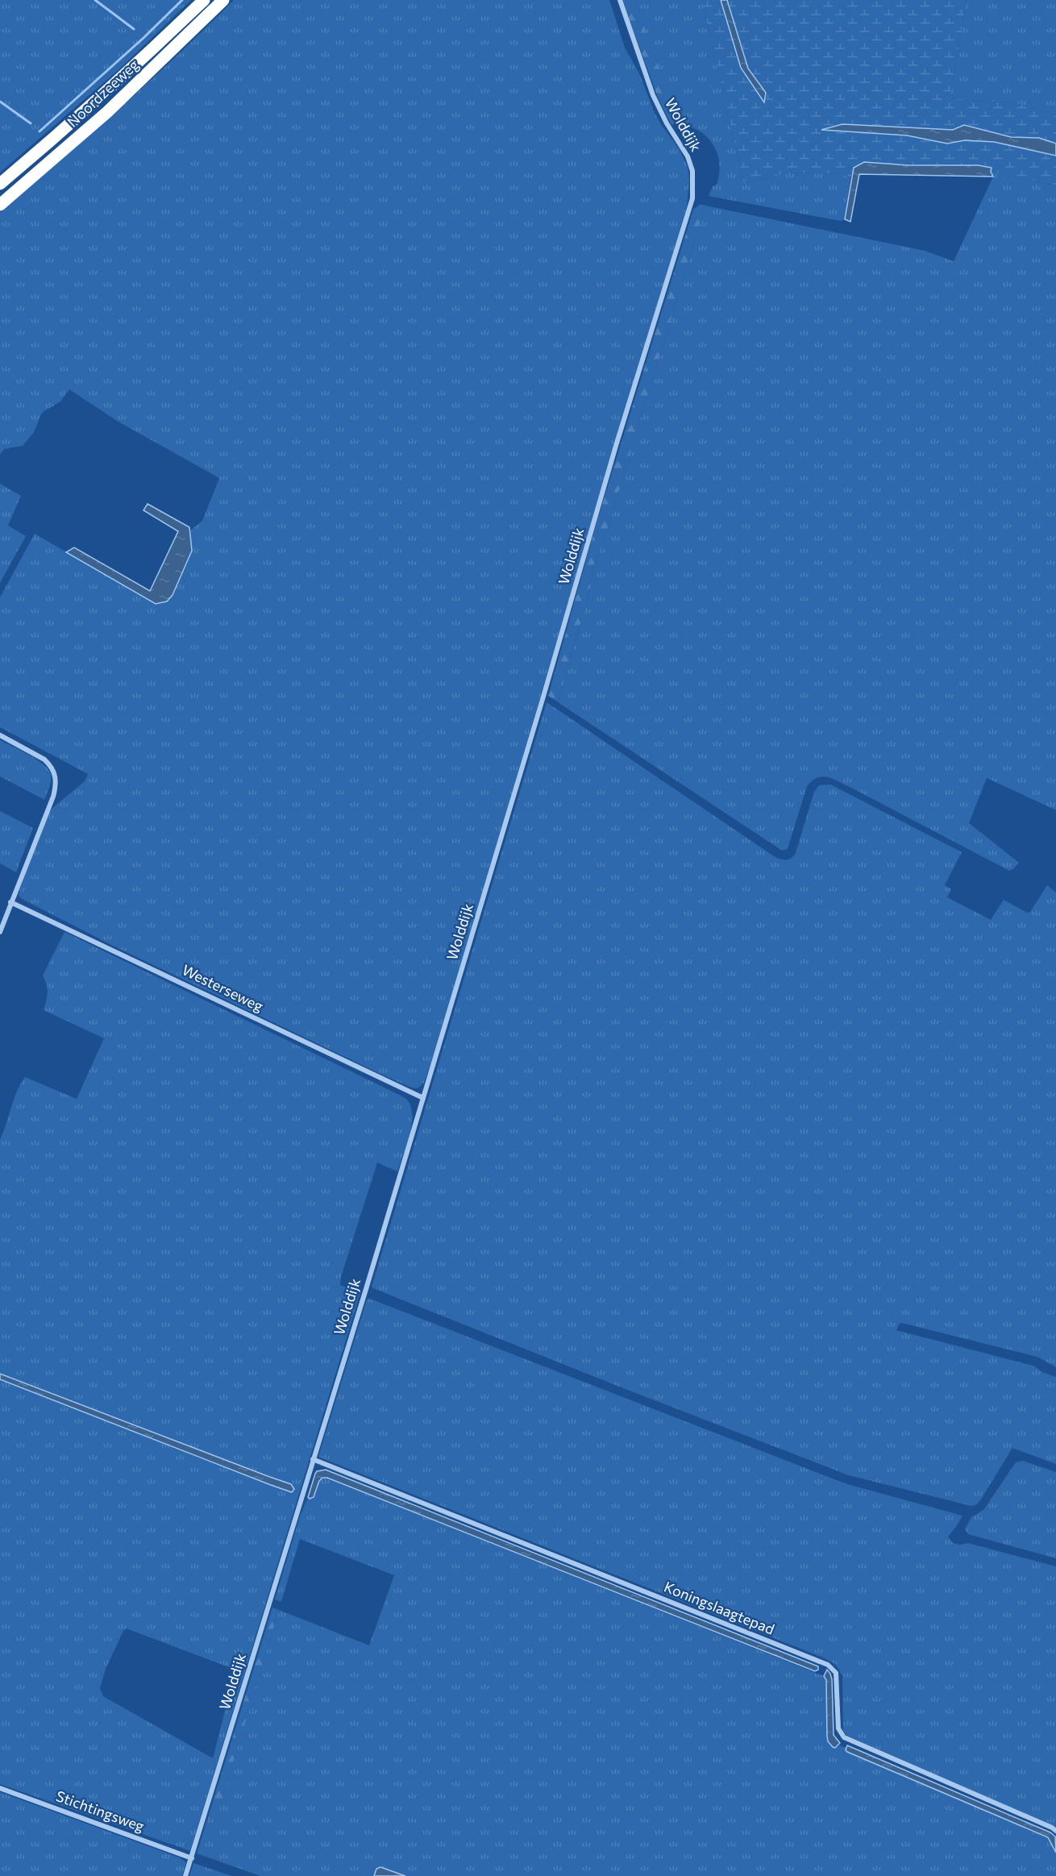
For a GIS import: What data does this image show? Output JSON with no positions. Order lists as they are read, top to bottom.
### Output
{
  "streets": {
    "highway": ["Noordzeeweg"],
    "street": [
      "Wolddijk",
      "Westerseweg",
      "Koningslaagtepad",
      "Stichtingsweg"
    ]
  },
  "crossings": [
    ["Wolddijk", "Westerseweg"],
    ["Wolddijk", "Koningslaagtepad"],
    ["Wolddijk", "Stichtingsweg"]
  ]
}
